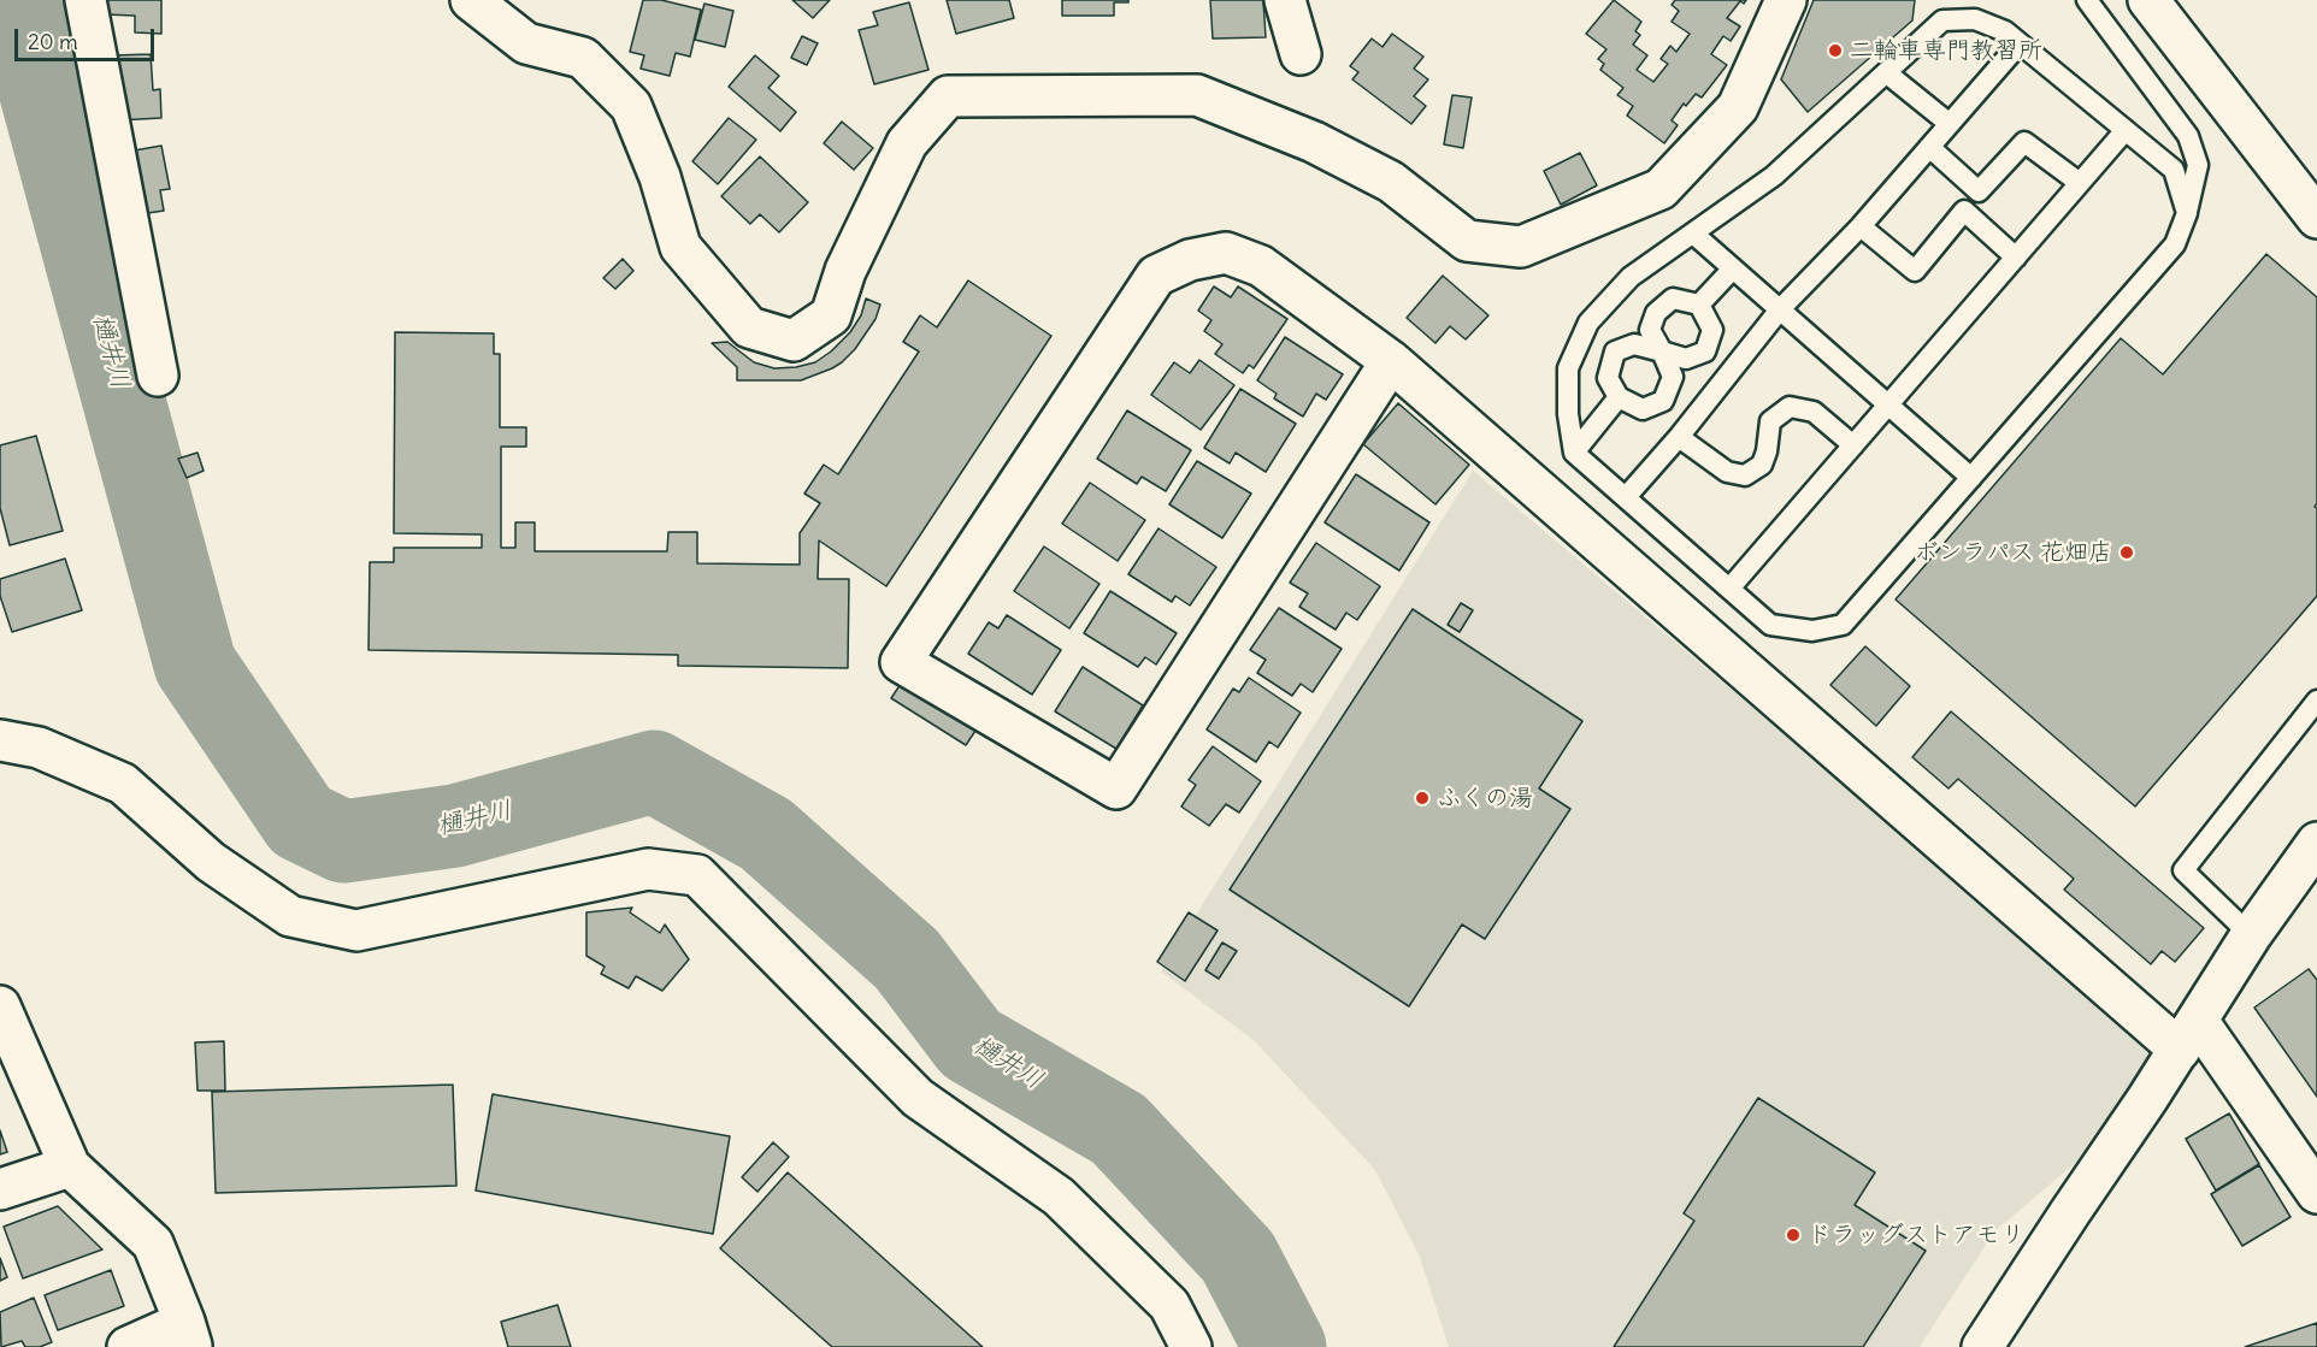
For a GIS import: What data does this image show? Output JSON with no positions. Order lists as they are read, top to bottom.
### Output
{
  "water": ["樋井川"],
  "places": [
    "二輪車専門教習所",
    "ボンラパス 花畑店",
    "ふくの湯",
    "ドラッグストアモリ"
  ],
  "scale_bar": "20 m"
}
